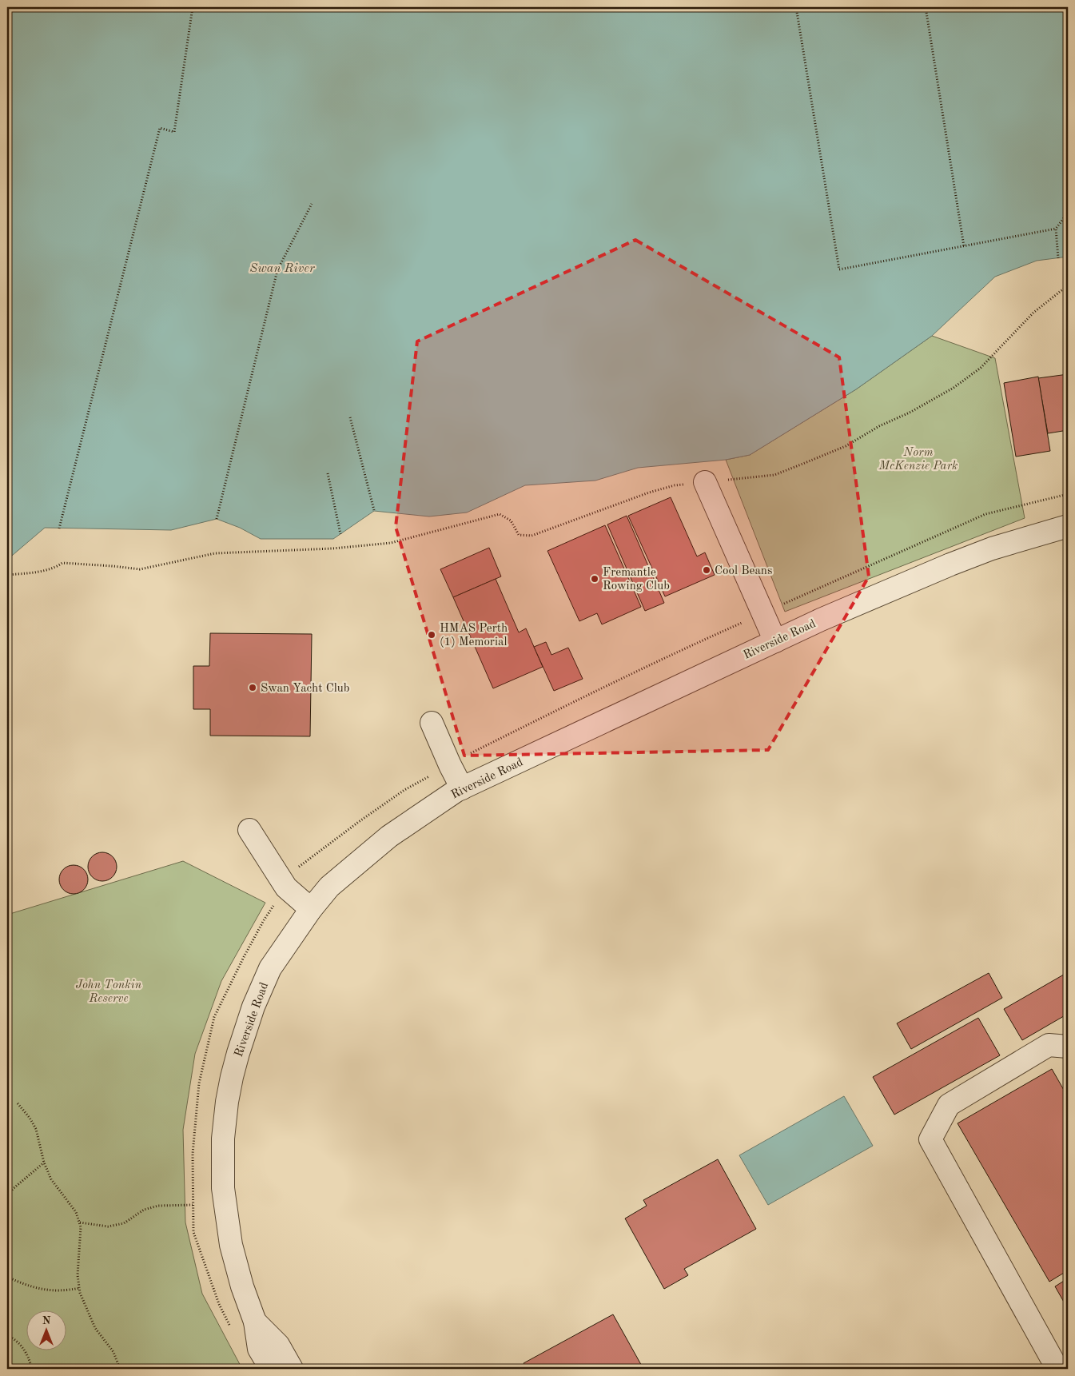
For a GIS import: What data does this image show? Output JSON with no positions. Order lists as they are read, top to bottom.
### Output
{
  "streets": {
    "street": ["Riverside Road"]
  },
  "water": ["Swan River"],
  "parks": ["Norm McKenzie Park", "John Tonkin Reserve"],
  "places": [
    "Cool Beans",
    "Fremantle Rowing Club",
    "HMAS Perth (1) Memorial",
    "Swan Yacht Club"
  ],
  "north": "top"
}
